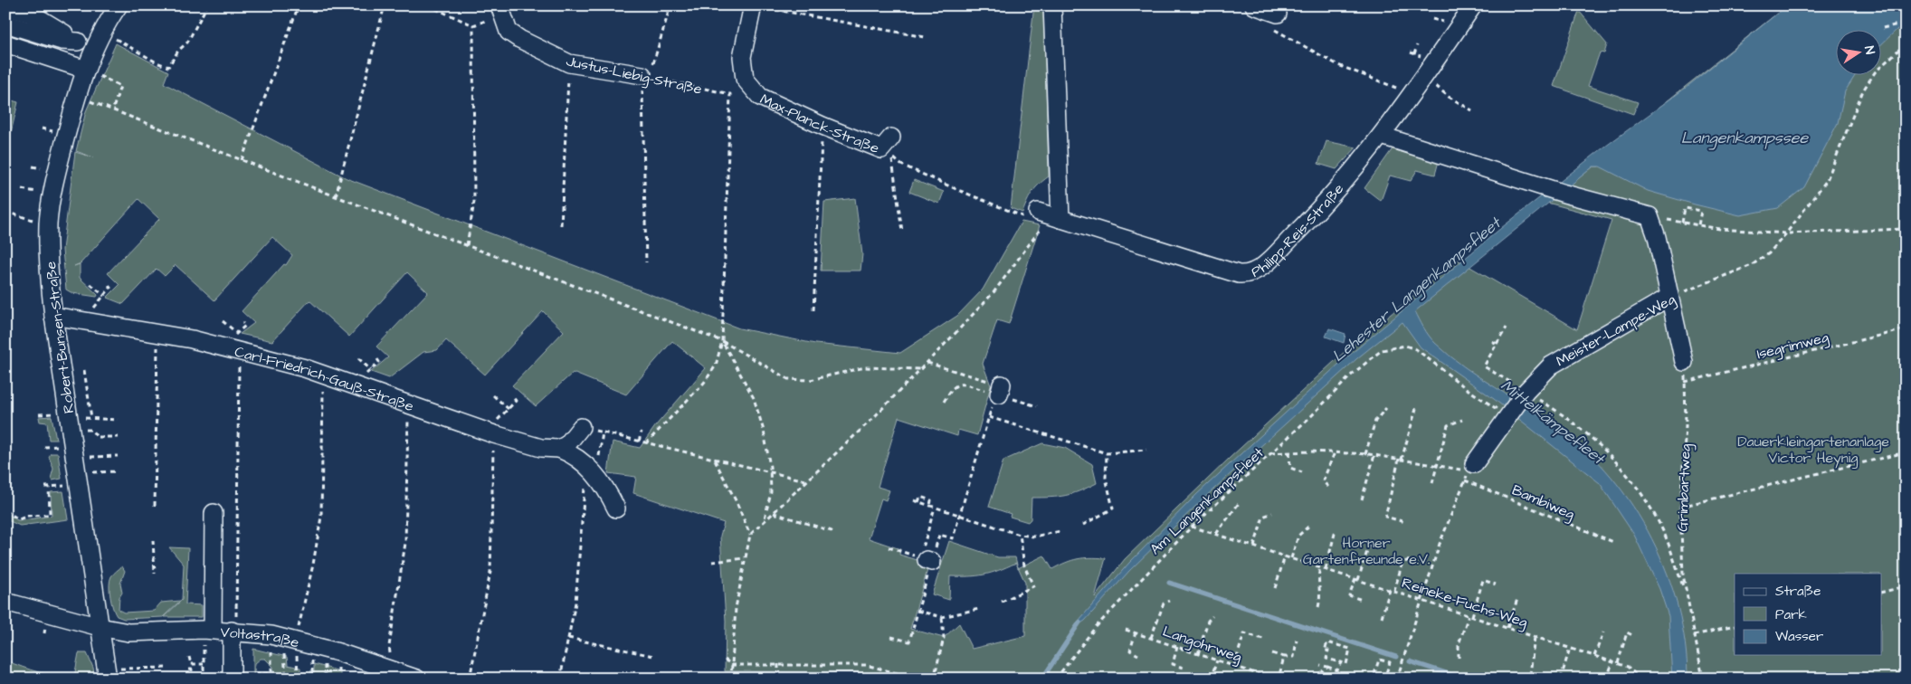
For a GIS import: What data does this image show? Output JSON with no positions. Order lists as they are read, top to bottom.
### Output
{
  "streets": {
    "street": [
      "Justus-Liebig-Straße",
      "Max-Planck-Straße",
      "Philipp-Reis-Straße",
      "Meister-Lampe-Weg",
      "Robert-Bunsen-Straße",
      "Carl-Friedrich-Gauß-Straße",
      "Voltastraße"
    ],
    "path": [
      "Isegrimweg",
      "Grimbartweg",
      "Am Langenkampsfleet",
      "Bambiweg",
      "Reineke-Fuchs-Weg",
      "Langohrweg"
    ]
  },
  "crossings": [
    ["Max-Planck-Straße", "Philipp-Reis-Straße"],
    ["Meister-Lampe-Weg", "Am Langenkampsfleet"],
    ["Robert-Bunsen-Straße", "Carl-Friedrich-Gauß-Straße"],
    ["Robert-Bunsen-Straße", "Voltastraße"],
    ["Isegrimweg", "Grimbartweg"],
    ["Am Langenkampsfleet", "Reineke-Fuchs-Weg"]
  ],
  "water": ["Langenkampssee", "Lehester Langenkampsfleet", "Mittelkämpefleet"],
  "parks": ["Dauerkleingartenanlage Victor Heynig", "Horner Gartenfreunde e.V."],
  "legend": ["Straße", "Park", "Wasser"],
  "north": "right"
}
